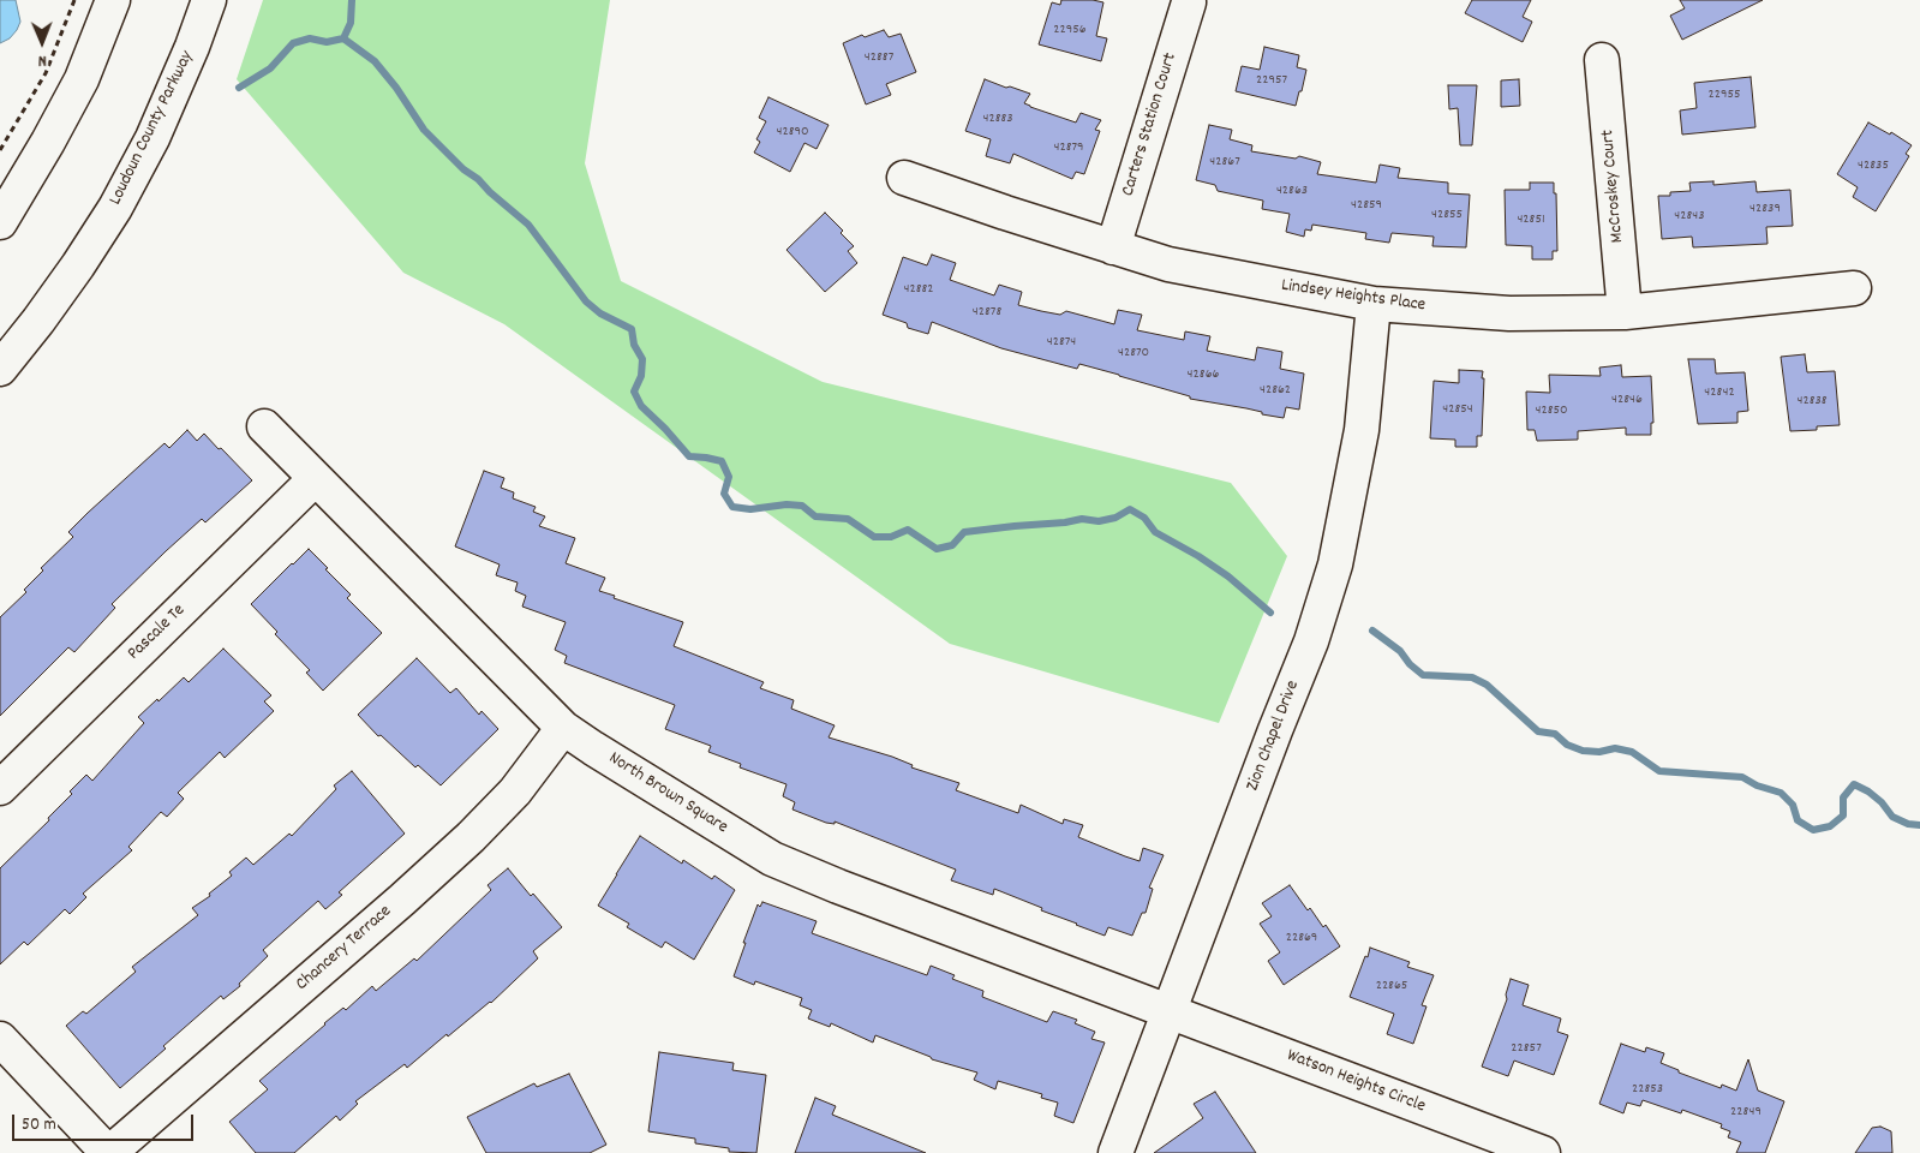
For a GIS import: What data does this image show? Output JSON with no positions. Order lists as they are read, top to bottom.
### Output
{
  "streets": {
    "street": [
      "Carters Station Court",
      "Loudoun County Parkway",
      "McCroskey Court",
      "Lindsey Heights Place",
      "Pascale Te",
      "Zion Chapel Drive",
      "North Brown Square",
      "Chancery Terrace",
      "Watson Heights Circle"
    ]
  },
  "crossings": [
    ["Carters Station Court", "Lindsey Heights Place"],
    ["McCroskey Court", "Lindsey Heights Place"],
    ["Lindsey Heights Place", "Zion Chapel Drive"],
    ["Pascale Te", "North Brown Square"],
    ["Zion Chapel Drive", "North Brown Square"],
    ["Zion Chapel Drive", "Watson Heights Circle"],
    ["North Brown Square", "Chancery Terrace"],
    ["North Brown Square", "Watson Heights Circle"]
  ],
  "house_numbers": [
    "22956",
    "42887",
    "22957",
    "22955",
    "42883",
    "42890",
    "42879",
    "42867",
    "42835",
    "42863",
    "42859",
    "42839",
    "42855",
    "42843",
    "42851",
    "42882",
    "42878",
    "42874",
    "42870",
    "42866",
    "42862",
    "42842",
    "42846",
    "42838",
    "42854",
    "42850",
    "22869",
    "22865",
    "22857",
    "22853",
    "22849"
  ],
  "scale_bar": "50 m",
  "north": "bottom"
}
